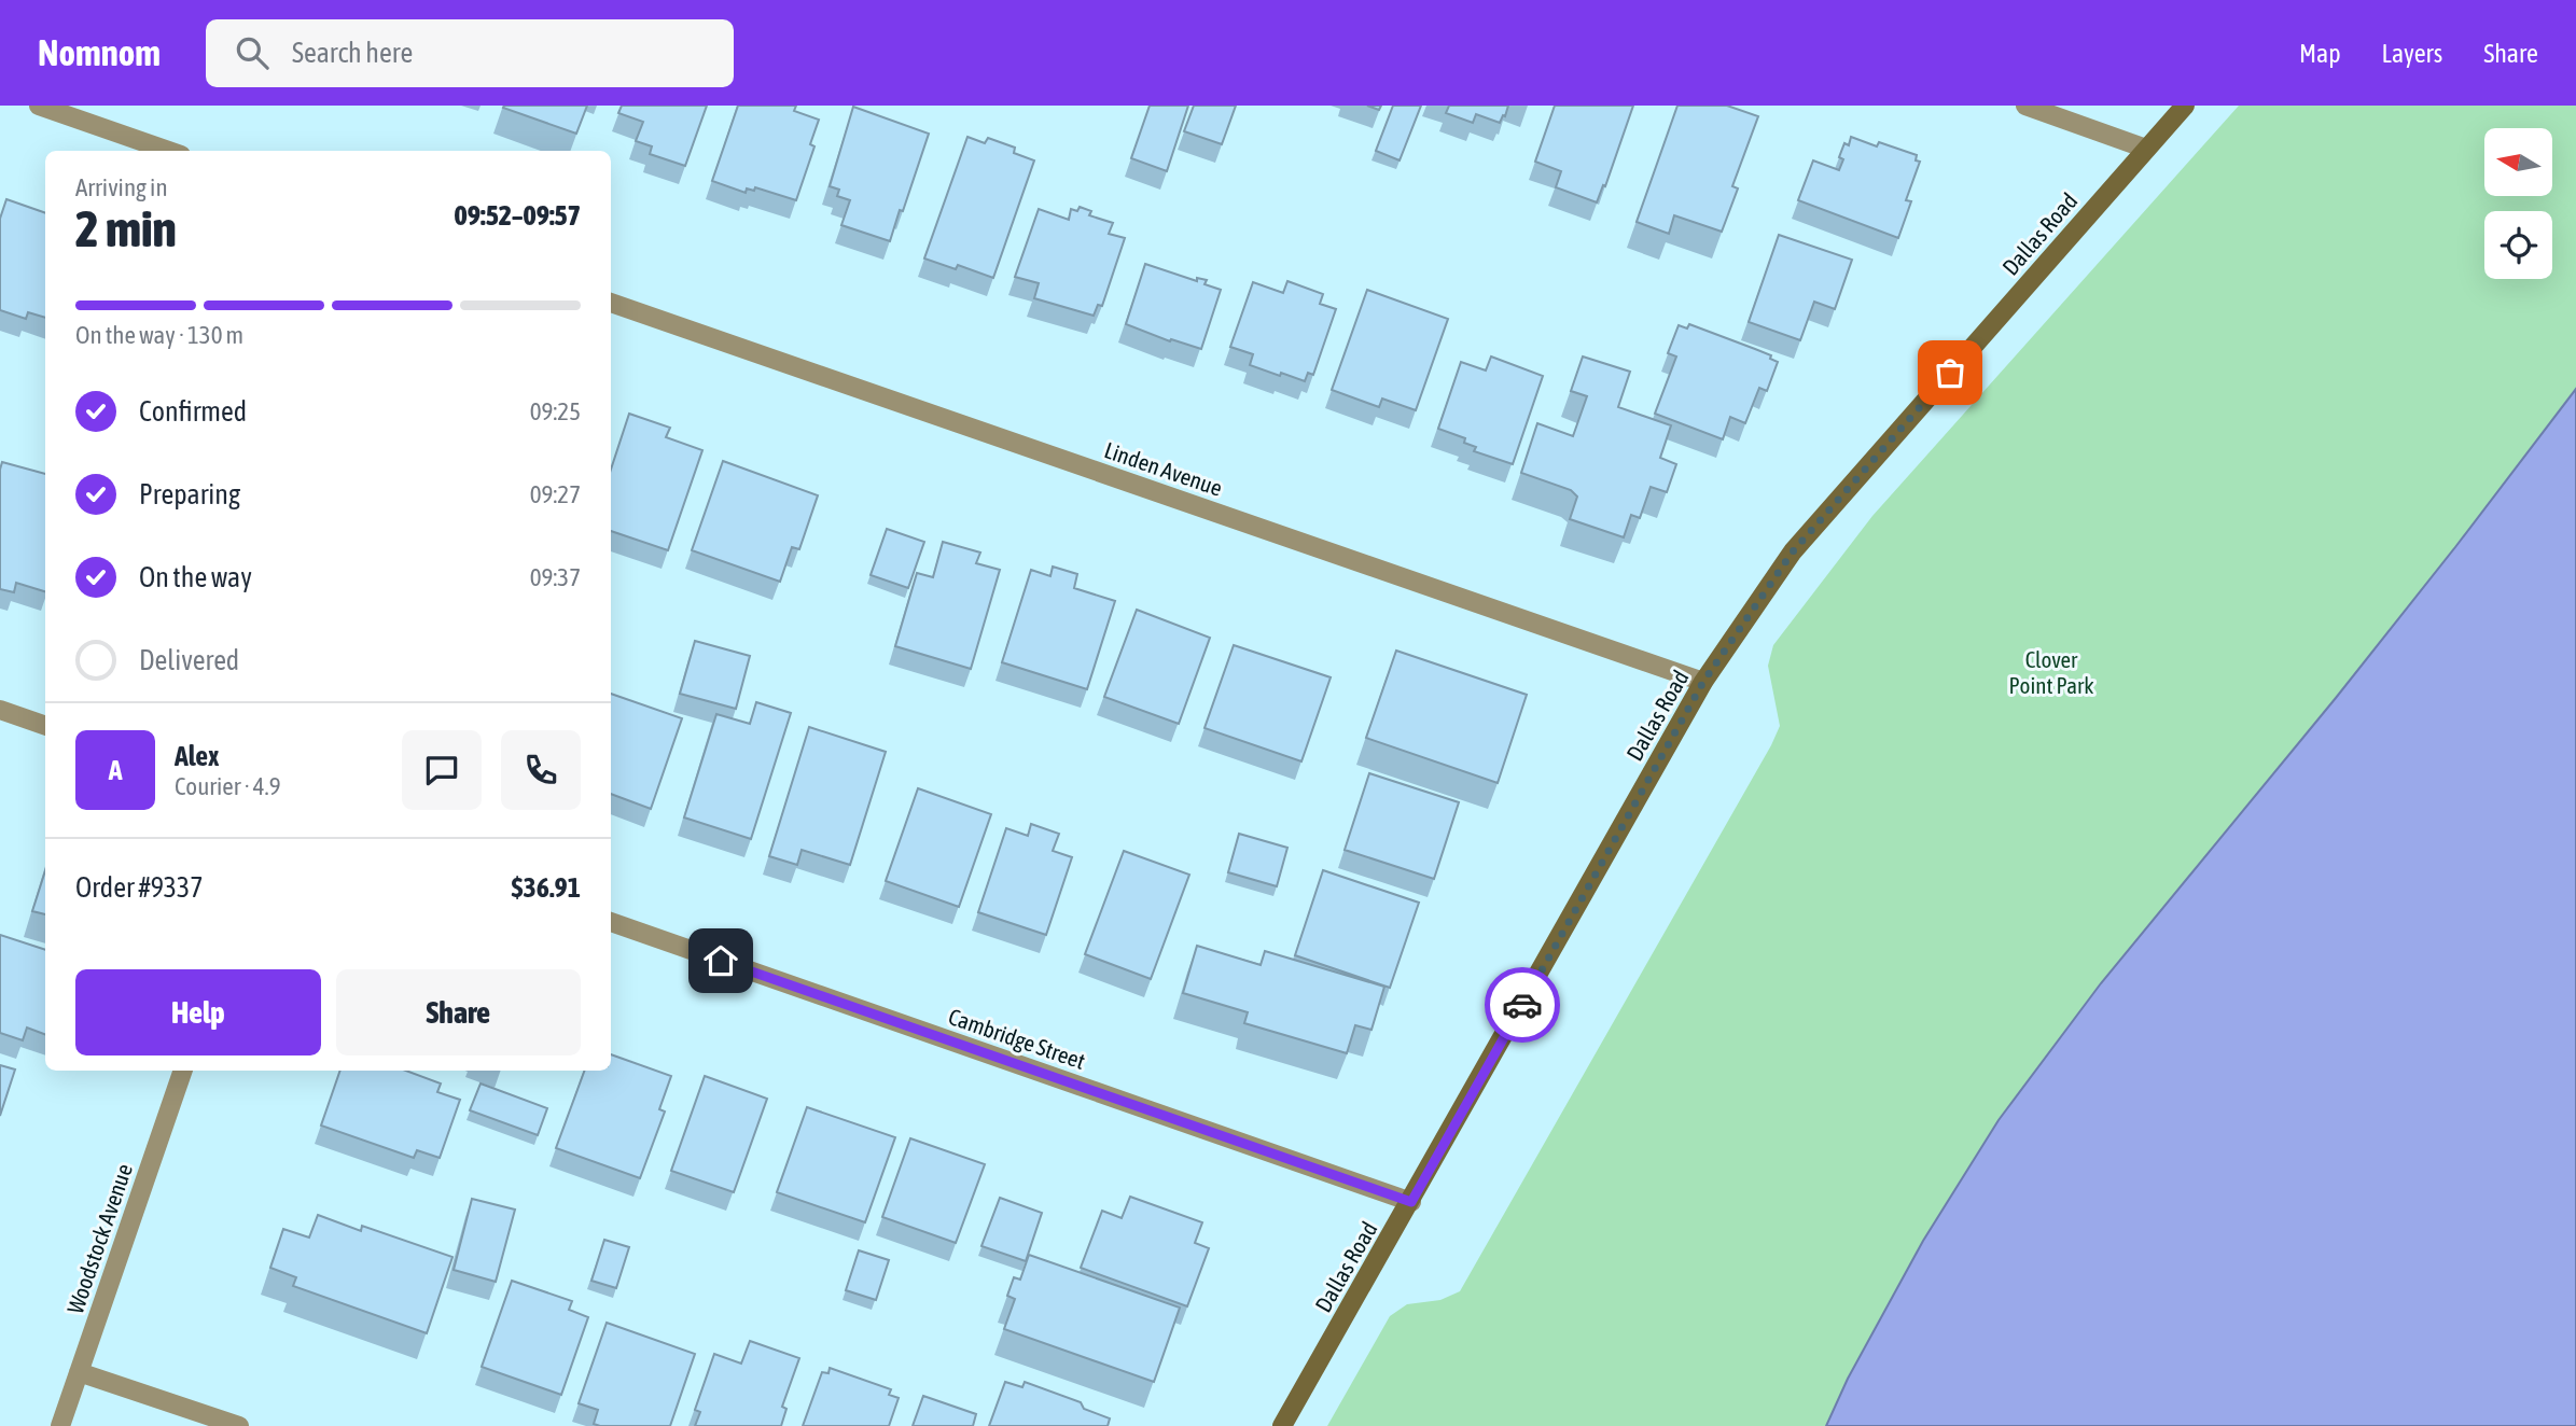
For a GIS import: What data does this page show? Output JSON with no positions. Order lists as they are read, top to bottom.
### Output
{
  "streets": {
    "main road": ["Dallas Road"],
    "street": ["Linden Avenue", "Cambridge Street", "Woodstock Avenue"]
  },
  "crossings": [
    ["Dallas Road", "Linden Avenue"],
    ["Dallas Road", "Cambridge Street"]
  ],
  "parks": ["Clover Point Park"],
  "north": "left",
  "page": {
    "header": "Nomnom",
    "search": "Search here",
    "nav": ["Map", "Layers", "Share"],
    "heading": ["2 min", "Arriving in", "09:52–09:57"],
    "panel": [
      "Alex",
      "Courier · 4.9",
      "Order #9337",
      "$36.91"
    ],
    "bar": "On the way · 130 m",
    "list": [
      ["Confirmed", "09:25"],
      ["Preparing", "09:27"],
      ["On the way", "09:37"],
      "Delivered"
    ],
    "round": "A",
    "buttons": ["Help", "Share"]
  }
}
